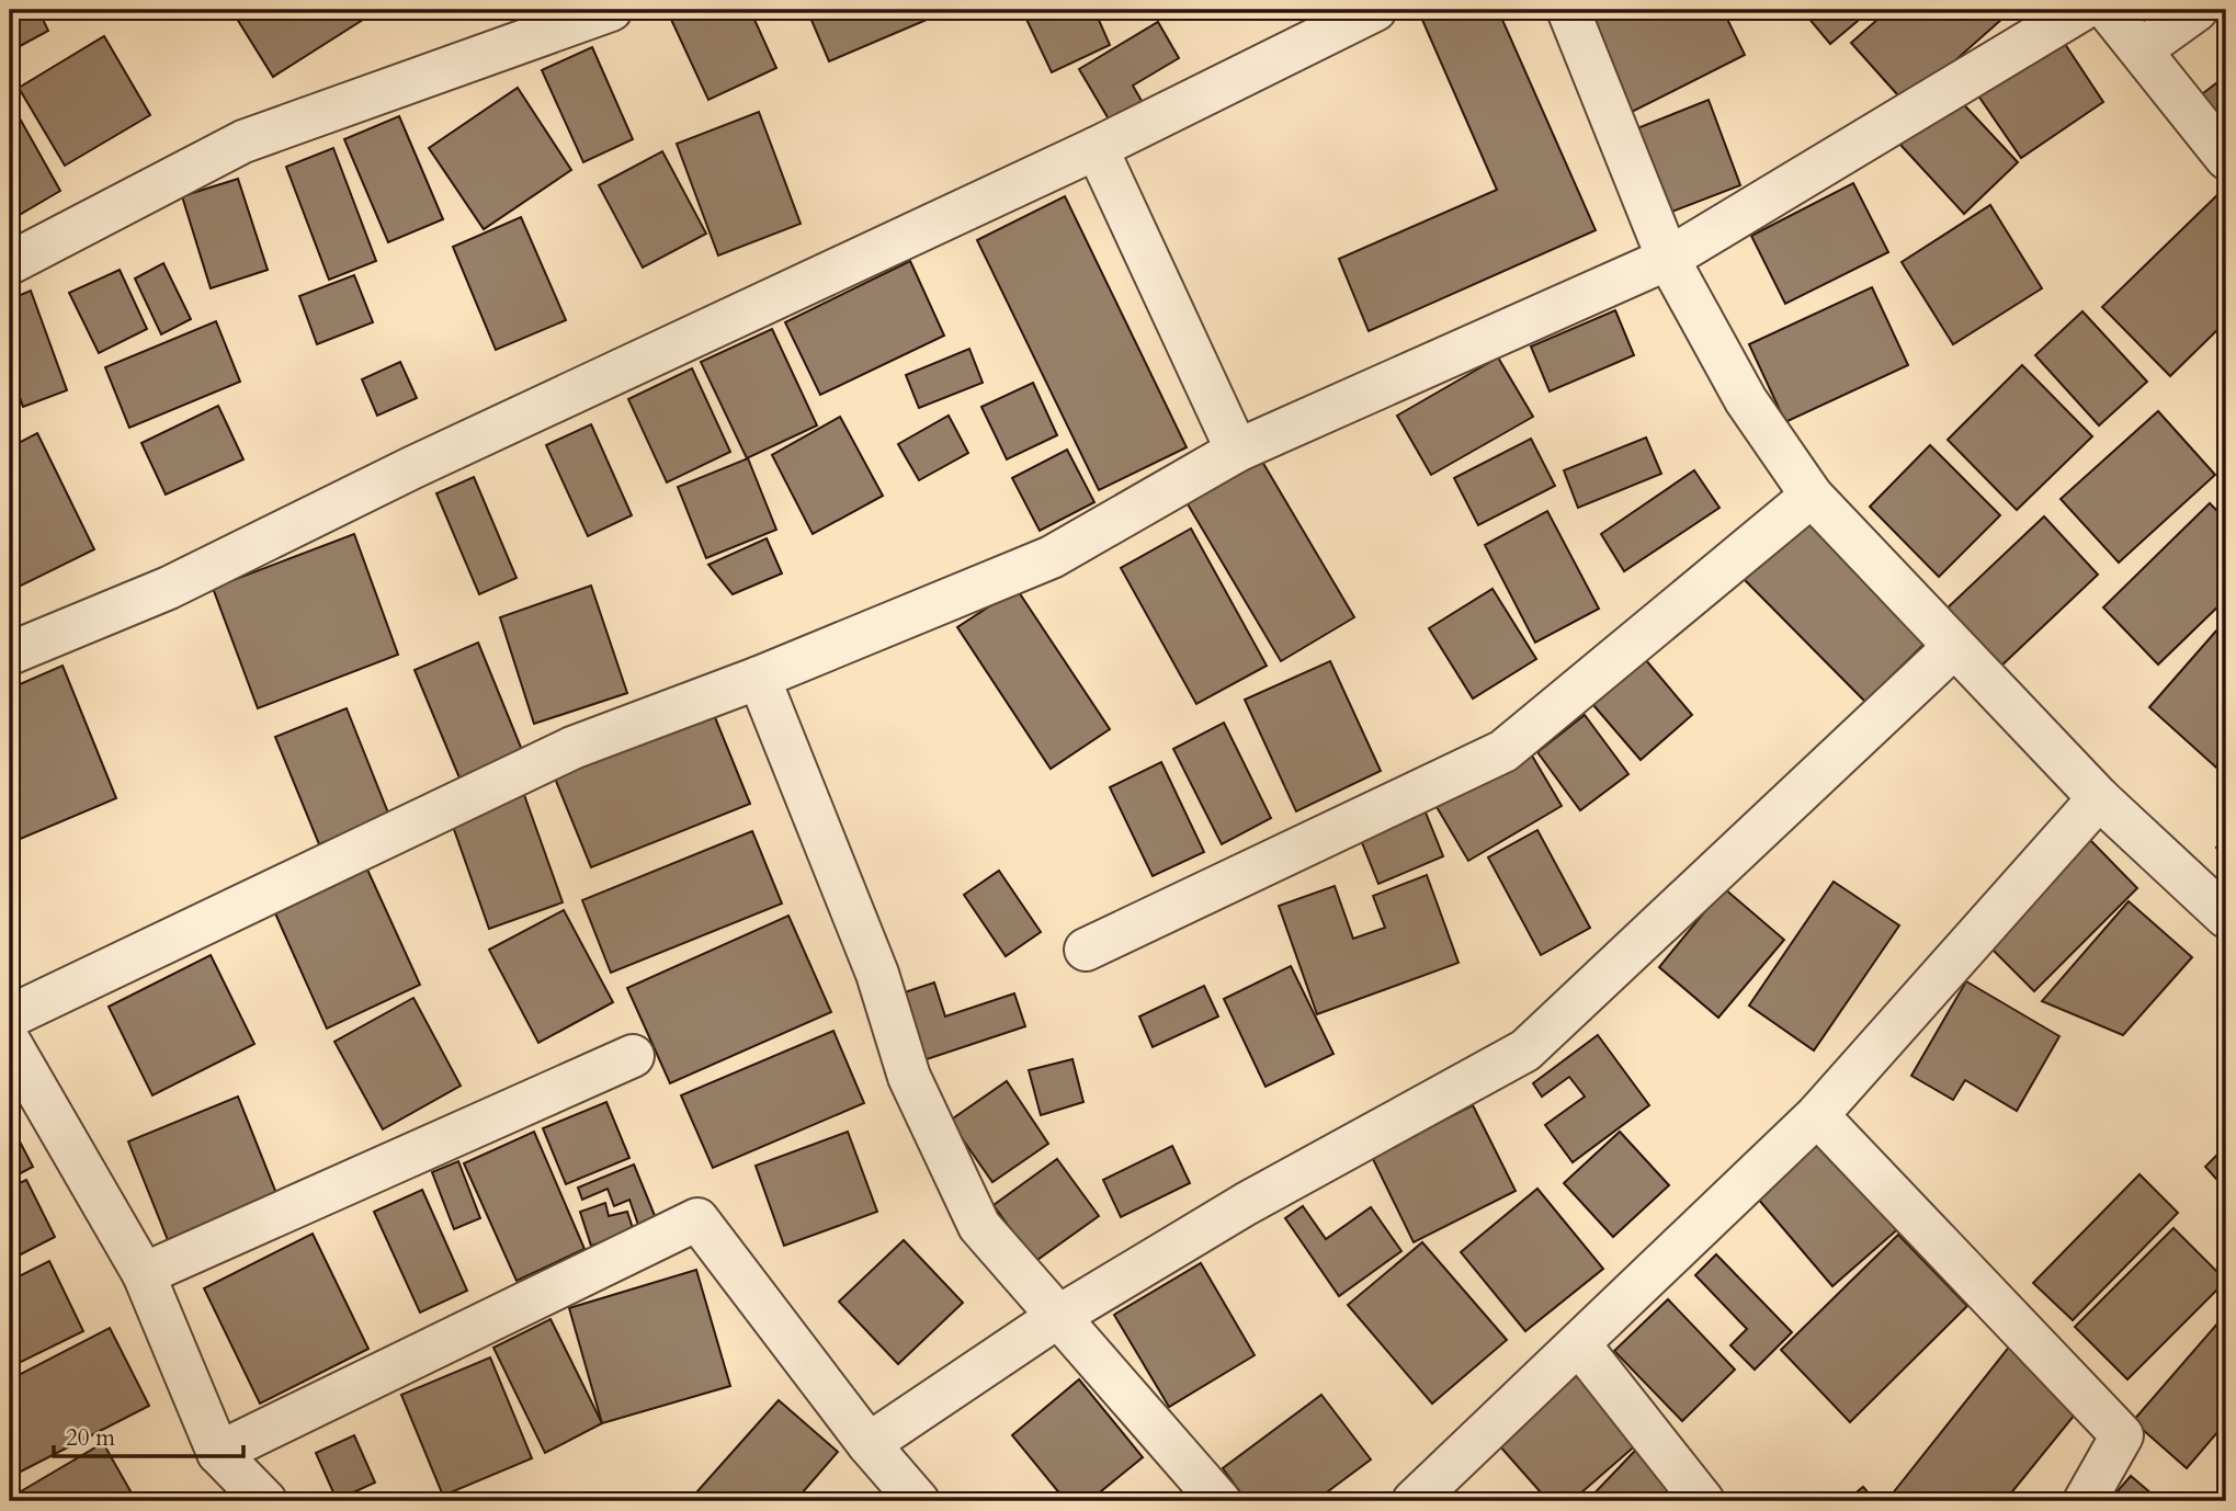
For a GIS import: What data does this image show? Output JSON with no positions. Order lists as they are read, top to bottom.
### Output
{
  "scale_bar": "20 m"
}
